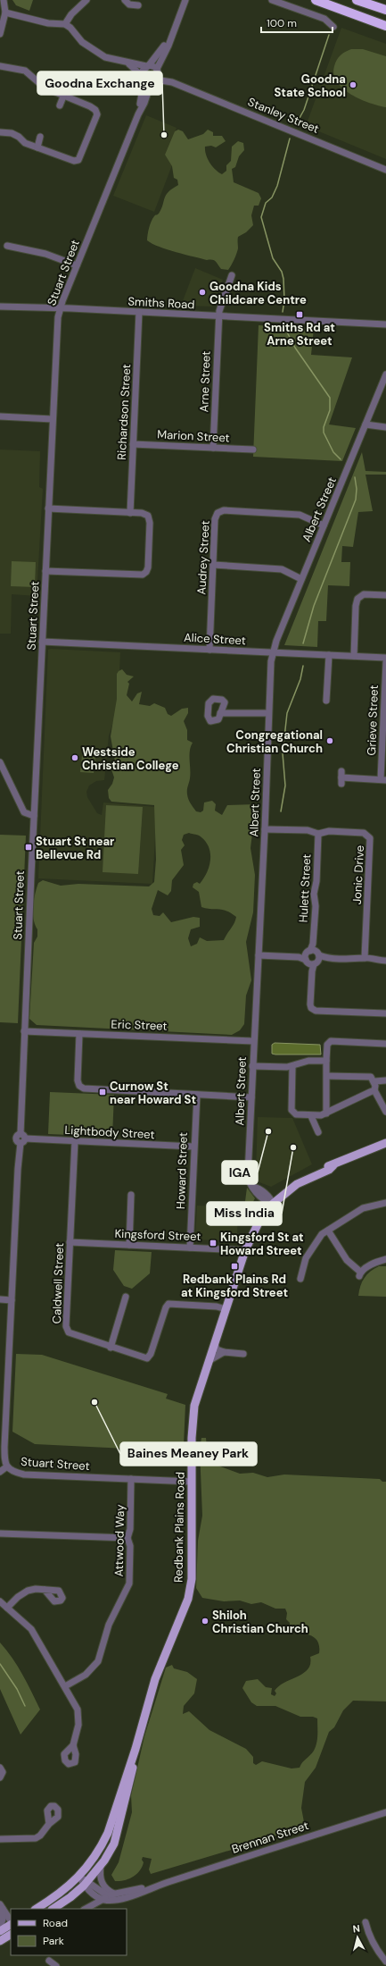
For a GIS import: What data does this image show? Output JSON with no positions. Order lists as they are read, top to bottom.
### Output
{
  "streets": {
    "main road": ["Redbank Plains Road"],
    "street": [
      "Stanley Street",
      "Stuart Street",
      "Smiths Road",
      "Arne Street",
      "Richardson Street",
      "Marion Street",
      "Albert Street",
      "Audrey Street",
      "Alice Street",
      "Grieve Street",
      "Jonic Drive",
      "Hulett Street",
      "Eric Street",
      "Lightbody Street",
      "Howard Street",
      "Kingsford Street",
      "Caldwell Street",
      "Attwood Way",
      "Brennan Street"
    ]
  },
  "crossings": [
    ["Stanley Street", "Stuart Street"],
    ["Stuart Street", "Smiths Road"],
    ["Stuart Street", "Alice Street"],
    ["Stuart Street", "Eric Street"],
    ["Stuart Street", "Lightbody Street"],
    ["Stuart Street", "Redbank Plains Road"],
    ["Stuart Street", "Attwood Way"],
    ["Smiths Road", "Arne Street"],
    ["Smiths Road", "Richardson Street"],
    ["Arne Street", "Marion Street"],
    ["Richardson Street", "Marion Street"],
    ["Albert Street", "Audrey Street"],
    ["Albert Street", "Alice Street"],
    ["Albert Street", "Jonic Drive"],
    ["Albert Street", "Eric Street"],
    ["Albert Street", "Redbank Plains Road"],
    ["Audrey Street", "Alice Street"],
    ["Jonic Drive", "Hulett Street"],
    ["Lightbody Street", "Howard Street"],
    ["Lightbody Street", "Caldwell Street"],
    ["Howard Street", "Kingsford Street"],
    ["Kingsford Street", "Caldwell Street"],
    ["Kingsford Street", "Redbank Plains Road"],
    ["Caldwell Street", "Redbank Plains Road"]
  ],
  "places": {
    "other": [
      "Goodna State School",
      "Goodna Exchange",
      "Goodna Kids Childcare Centre",
      "Congregational Christian Church",
      "Westside Christian College",
      "IGA",
      "Miss India",
      "Baines Meaney Park",
      "Shiloh Christian Church"
    ],
    "transit": [
      "Smiths Rd at Arne Street",
      "Stuart St near Bellevue Rd",
      "Curnow St near Howard St",
      "Kingsford St at Howard Street",
      "Redbank Plains Rd at Kingsford Street"
    ]
  },
  "legend": ["Road", "Park"],
  "scale_bar": "100 m",
  "north": "top"
}
